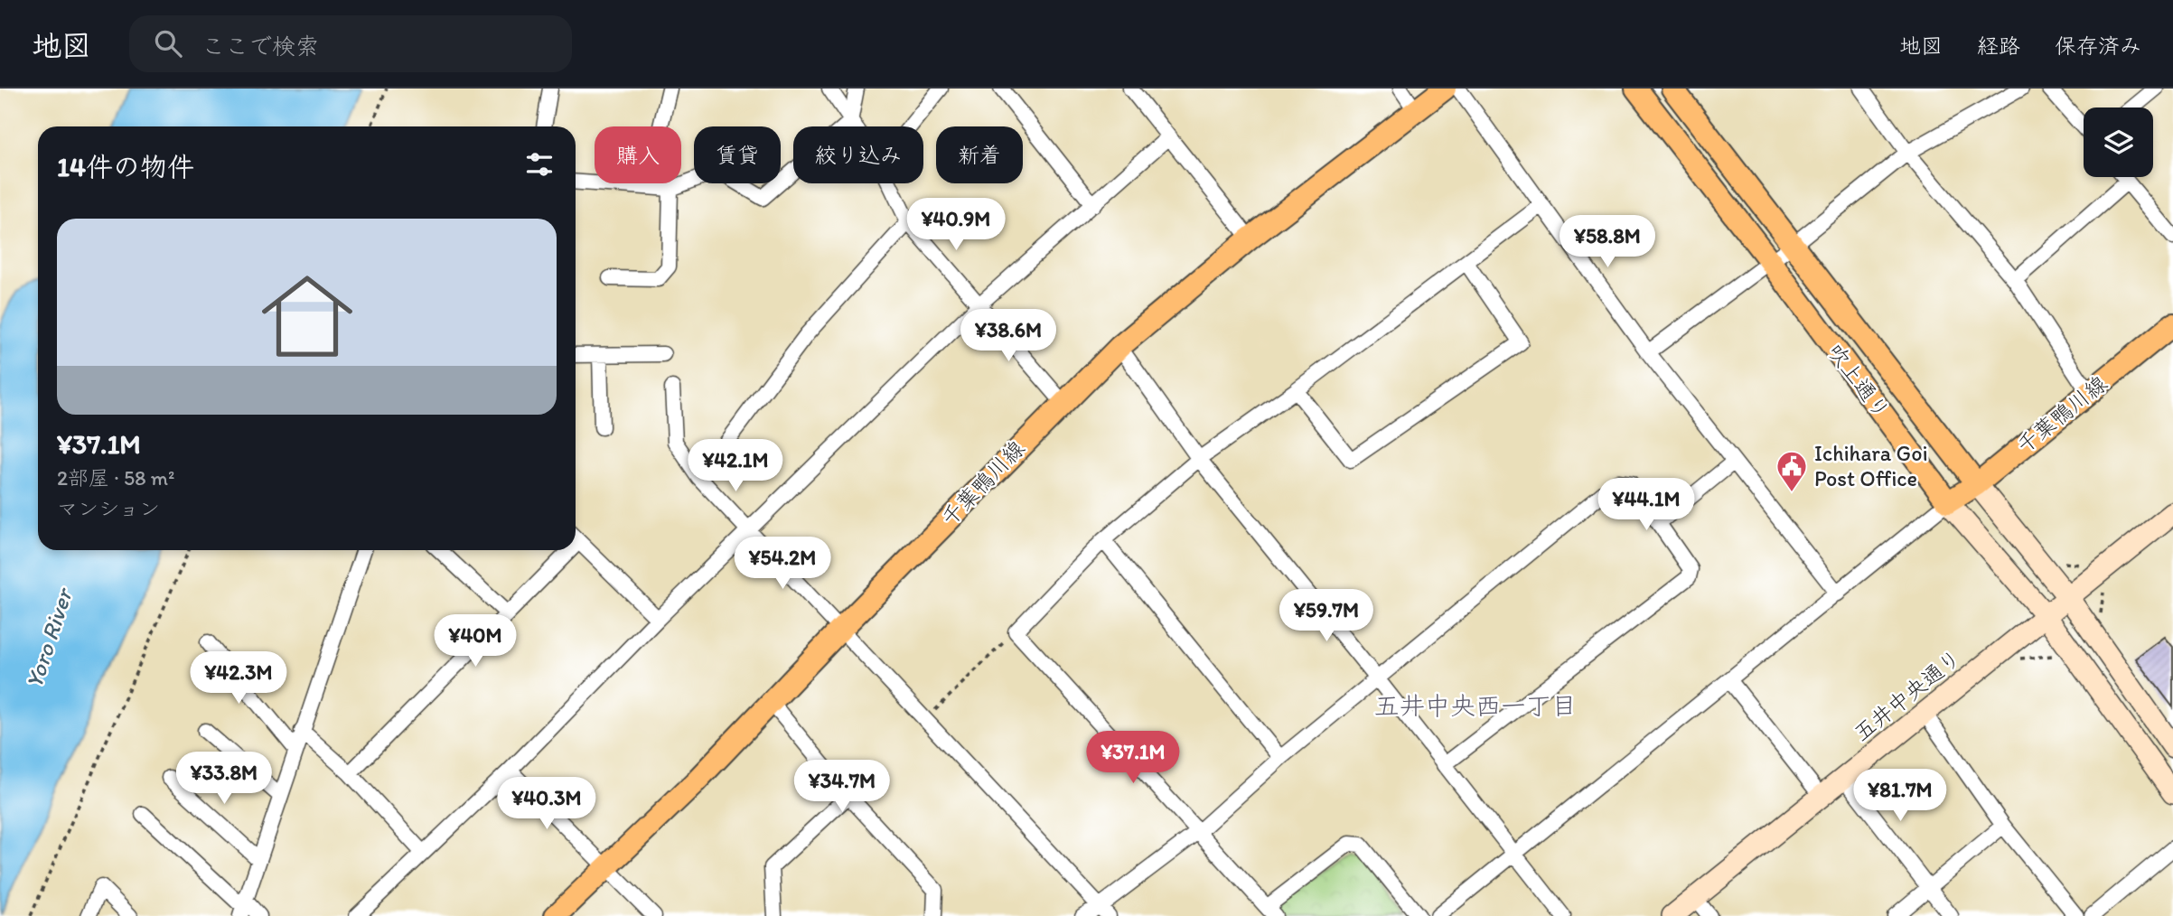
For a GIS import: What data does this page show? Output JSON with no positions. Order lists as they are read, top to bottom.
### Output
{
  "streets": {
    "main road": ["吹上通り", "千葉鴨川線", "五井中央通り"]
  },
  "crossings": [
    ["吹上通り", "千葉鴨川線"],
    ["吹上通り", "五井中央通り"]
  ],
  "districts": ["五井中央西一丁目"],
  "water": ["Yoro River"],
  "places": {
    "public building": ["Ichihara Goi Post Office"]
  },
  "page": {
    "header": "地図",
    "search": "ここで検索",
    "nav": ["地図", "経路", "保存済み"],
    "chip": [
      "購入",
      "賃貸",
      "絞り込み",
      "新着"
    ],
    "heading": "14件の物件",
    "price": [
      "¥40.9M",
      "¥58.8M",
      "¥38.6M",
      "¥42.1M",
      "¥44.1M",
      "¥54.2M",
      "¥59.7M",
      "¥40M",
      "¥42.3M",
      "¥37.1M",
      "¥33.8M",
      "¥34.7M",
      "¥81.7M",
      "¥40.3M"
    ],
    "list": [
      {
        "name": "¥37.1M",
        "note": "2部屋 · 58 m² · マンション"
      }
    ]
  }
}
